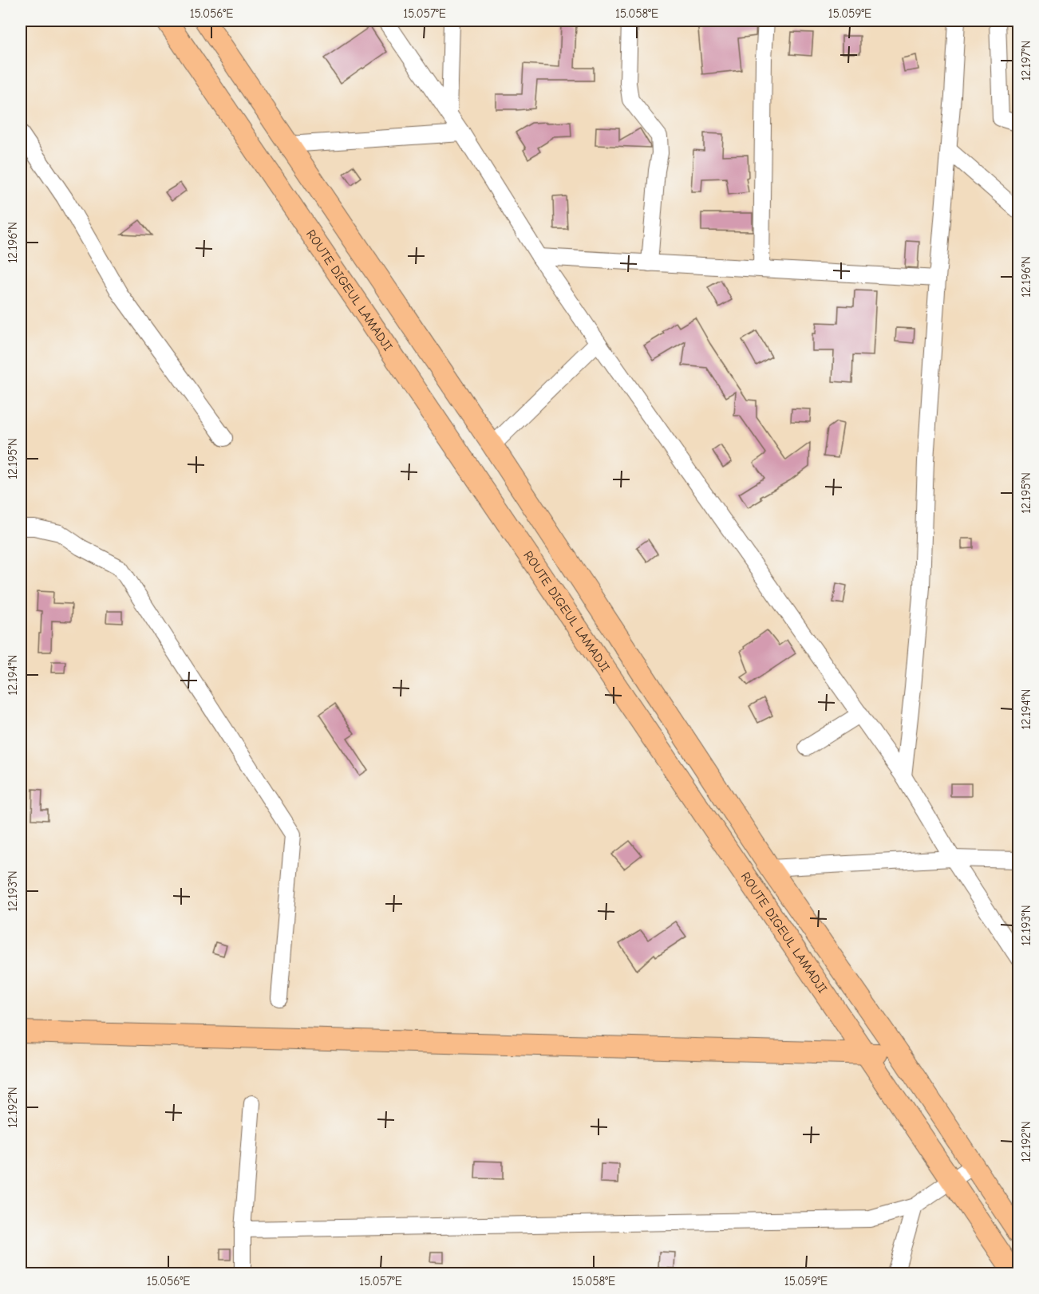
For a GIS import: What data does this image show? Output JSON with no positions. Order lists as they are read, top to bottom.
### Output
{
  "streets": {
    "main road": ["ROUTE DIGEUL LAMADJI"]
  },
  "coordinates": [
    "15.056°E",
    "15.057°E",
    "15.058°E",
    "15.059°E",
    "12.197°N",
    "12.196°N",
    "12.195°N",
    "12.194°N",
    "12.193°N",
    "12.192°N"
  ]
}
